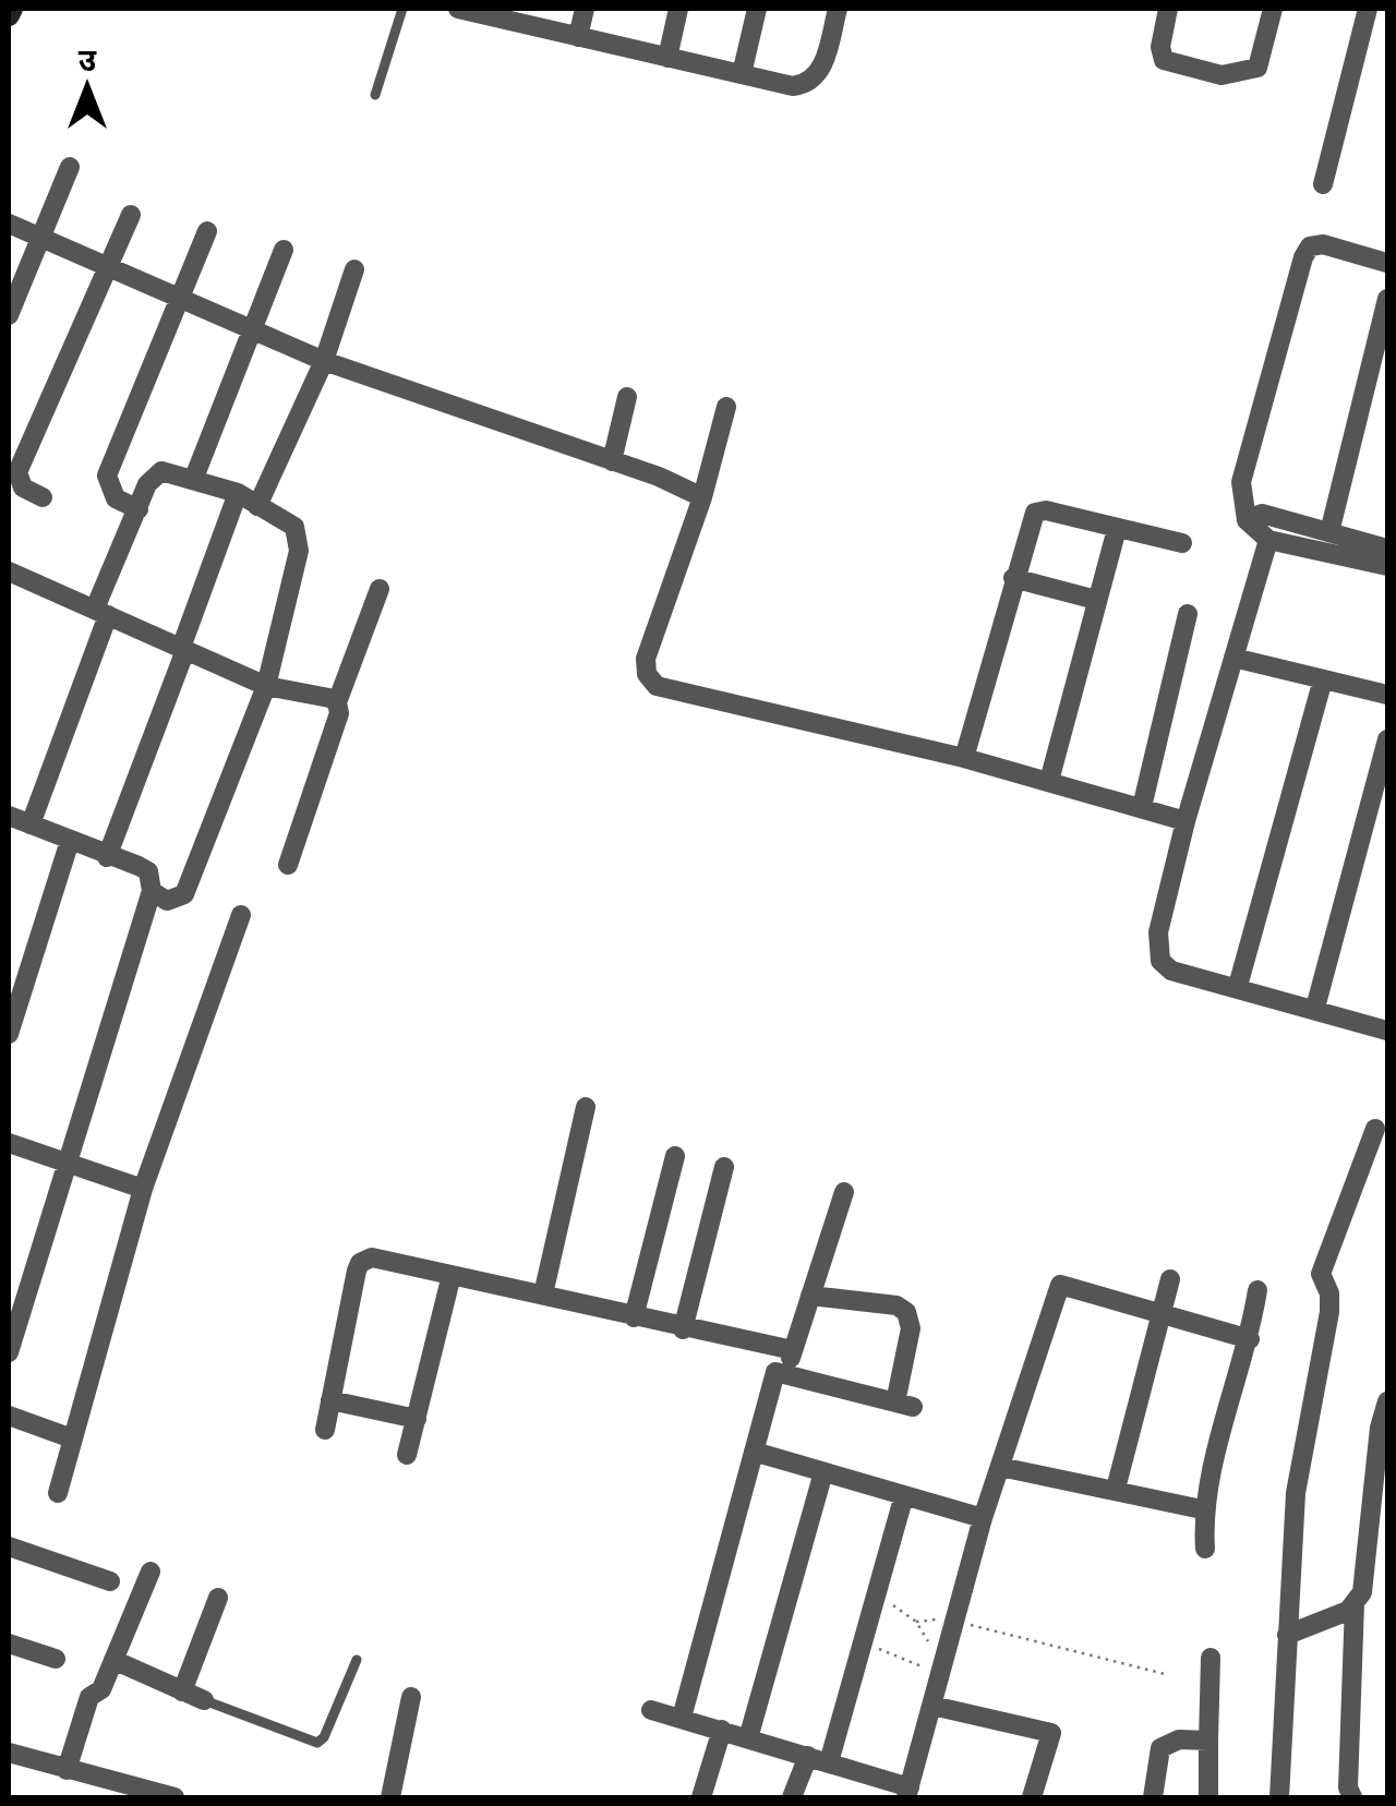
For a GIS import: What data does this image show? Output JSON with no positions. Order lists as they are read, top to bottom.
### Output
{
  "north": "top"
}
